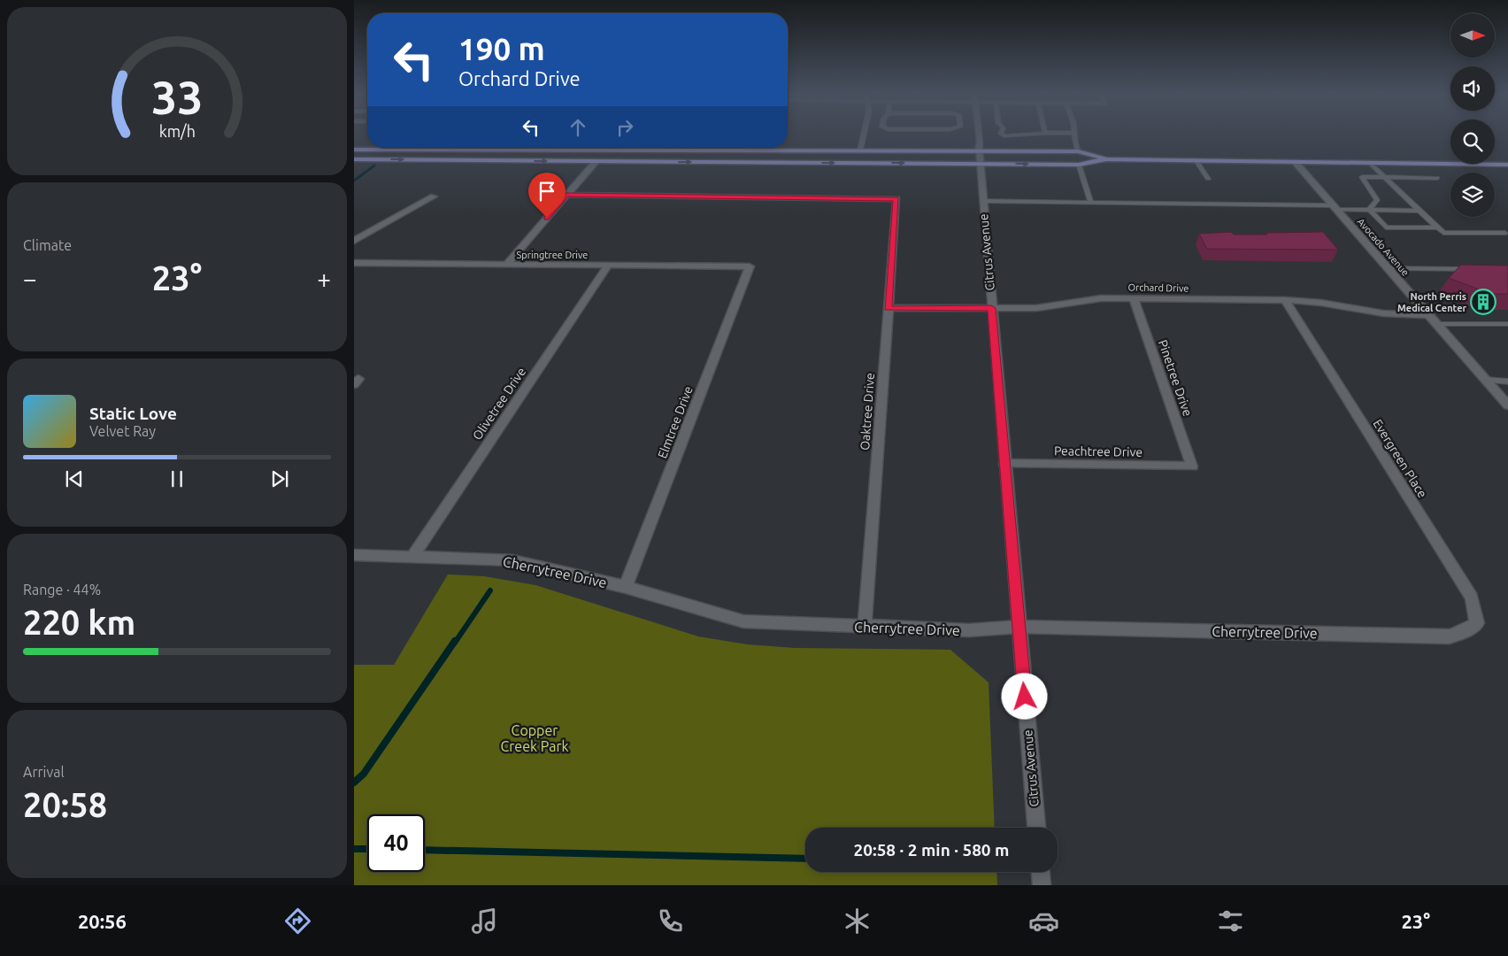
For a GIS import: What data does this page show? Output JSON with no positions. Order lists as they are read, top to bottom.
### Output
{
  "streets": {
    "street": [
      "Avocado Avenue",
      "Citrus Avenue",
      "Springtree Drive",
      "Orchard Drive",
      "Pinetree Drive",
      "Olivetree Drive",
      "Oaktree Drive",
      "Elmtree Drive",
      "Peachtree Drive",
      "Evergreen Place",
      "Cherrytree Drive"
    ]
  },
  "crossings": [
    ["Avocado Avenue", "Orchard Drive"],
    ["Citrus Avenue", "Orchard Drive"],
    ["Citrus Avenue", "Peachtree Drive"],
    ["Citrus Avenue", "Cherrytree Drive"],
    ["Springtree Drive", "Olivetree Drive"],
    ["Springtree Drive", "Elmtree Drive"],
    ["Orchard Drive", "Pinetree Drive"],
    ["Orchard Drive", "Oaktree Drive"],
    ["Orchard Drive", "Evergreen Place"],
    ["Pinetree Drive", "Peachtree Drive"],
    ["Olivetree Drive", "Cherrytree Drive"],
    ["Oaktree Drive", "Cherrytree Drive"],
    ["Elmtree Drive", "Cherrytree Drive"],
    ["Evergreen Place", "Cherrytree Drive"]
  ],
  "parks": ["Copper Creek Park"],
  "places": {
    "building": ["North Perris Medical Center"]
  },
  "north": "right",
  "page": {
    "turn": ["190 m", "Orchard Drive"],
    "tile": [
      "Climate",
      ["Range · 44%", "220 km"],
      ["Arrival", "20:58"]
    ],
    "heat": ["−", "23°", "+"],
    "song": ["Static Love", "Velvet Ray"],
    "limit": "40",
    "trip": "20:58 · 2 min · 580 m",
    "tabs": ["20:56", "23°"],
    "gauge": ["33", "km/h"]
  }
}
